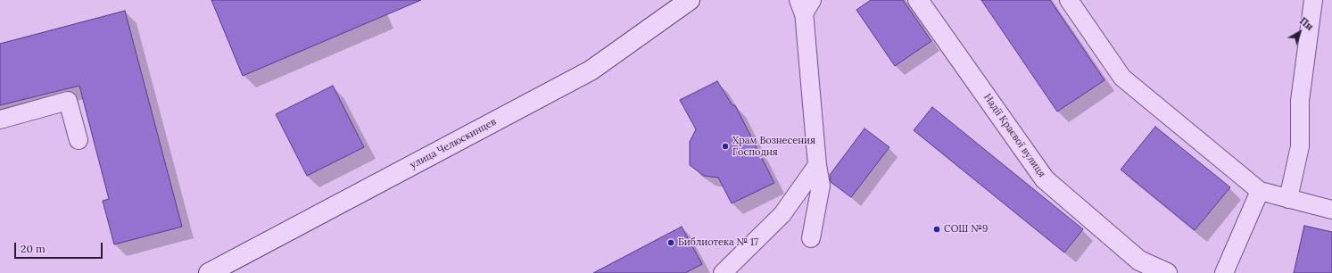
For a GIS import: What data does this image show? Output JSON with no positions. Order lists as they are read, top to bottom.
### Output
{
  "streets": {
    "main road": ["Надії Краєвої вулиця", "улица Челюскинцев"]
  },
  "places": ["Храм Вознесения Господня", "СОШ №9", "Библиотека № 17"],
  "scale_bar": "20 m",
  "north": "top right"
}
